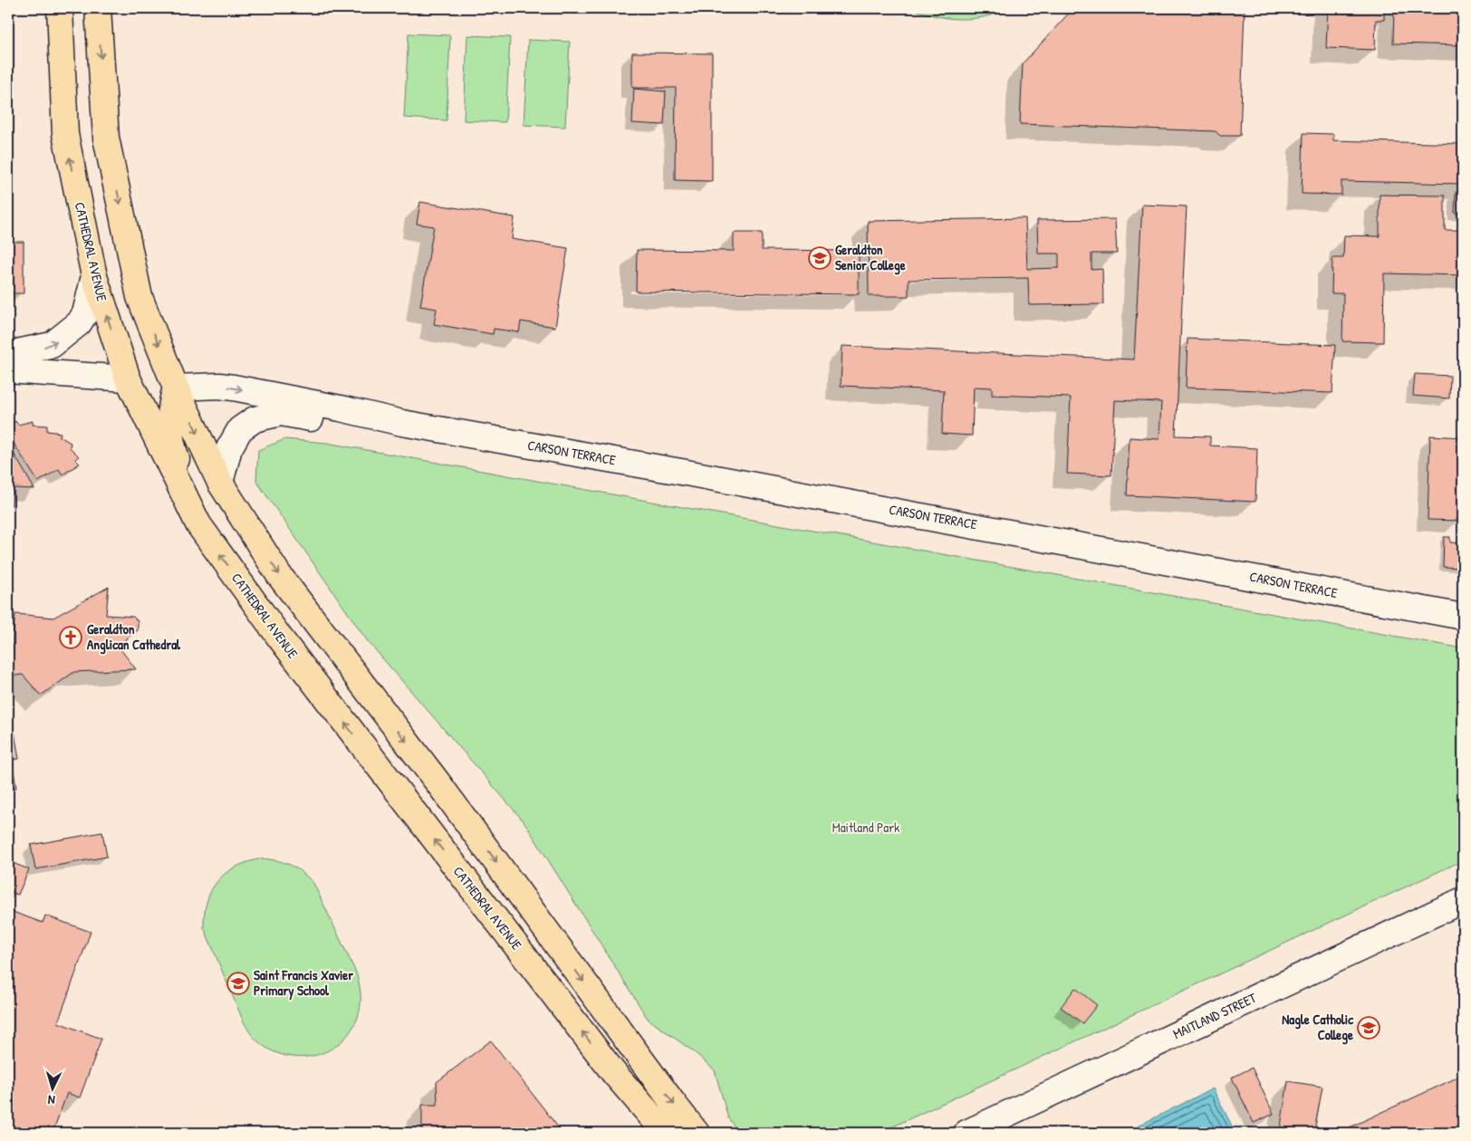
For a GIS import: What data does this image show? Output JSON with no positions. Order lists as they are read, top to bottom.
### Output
{
  "streets": {
    "main road": ["CATHEDRAL AVENUE", "CARSON TERRACE", "MAITLAND STREET"]
  },
  "parks": ["Maitland Park"],
  "places": {
    "school or university": ["Geraldton Senior College", "Saint Francis Xavier Primary School", "Nagle Catholic College"],
    "church": ["Geraldton Anglican Cathedral"]
  },
  "north": "bottom"
}
